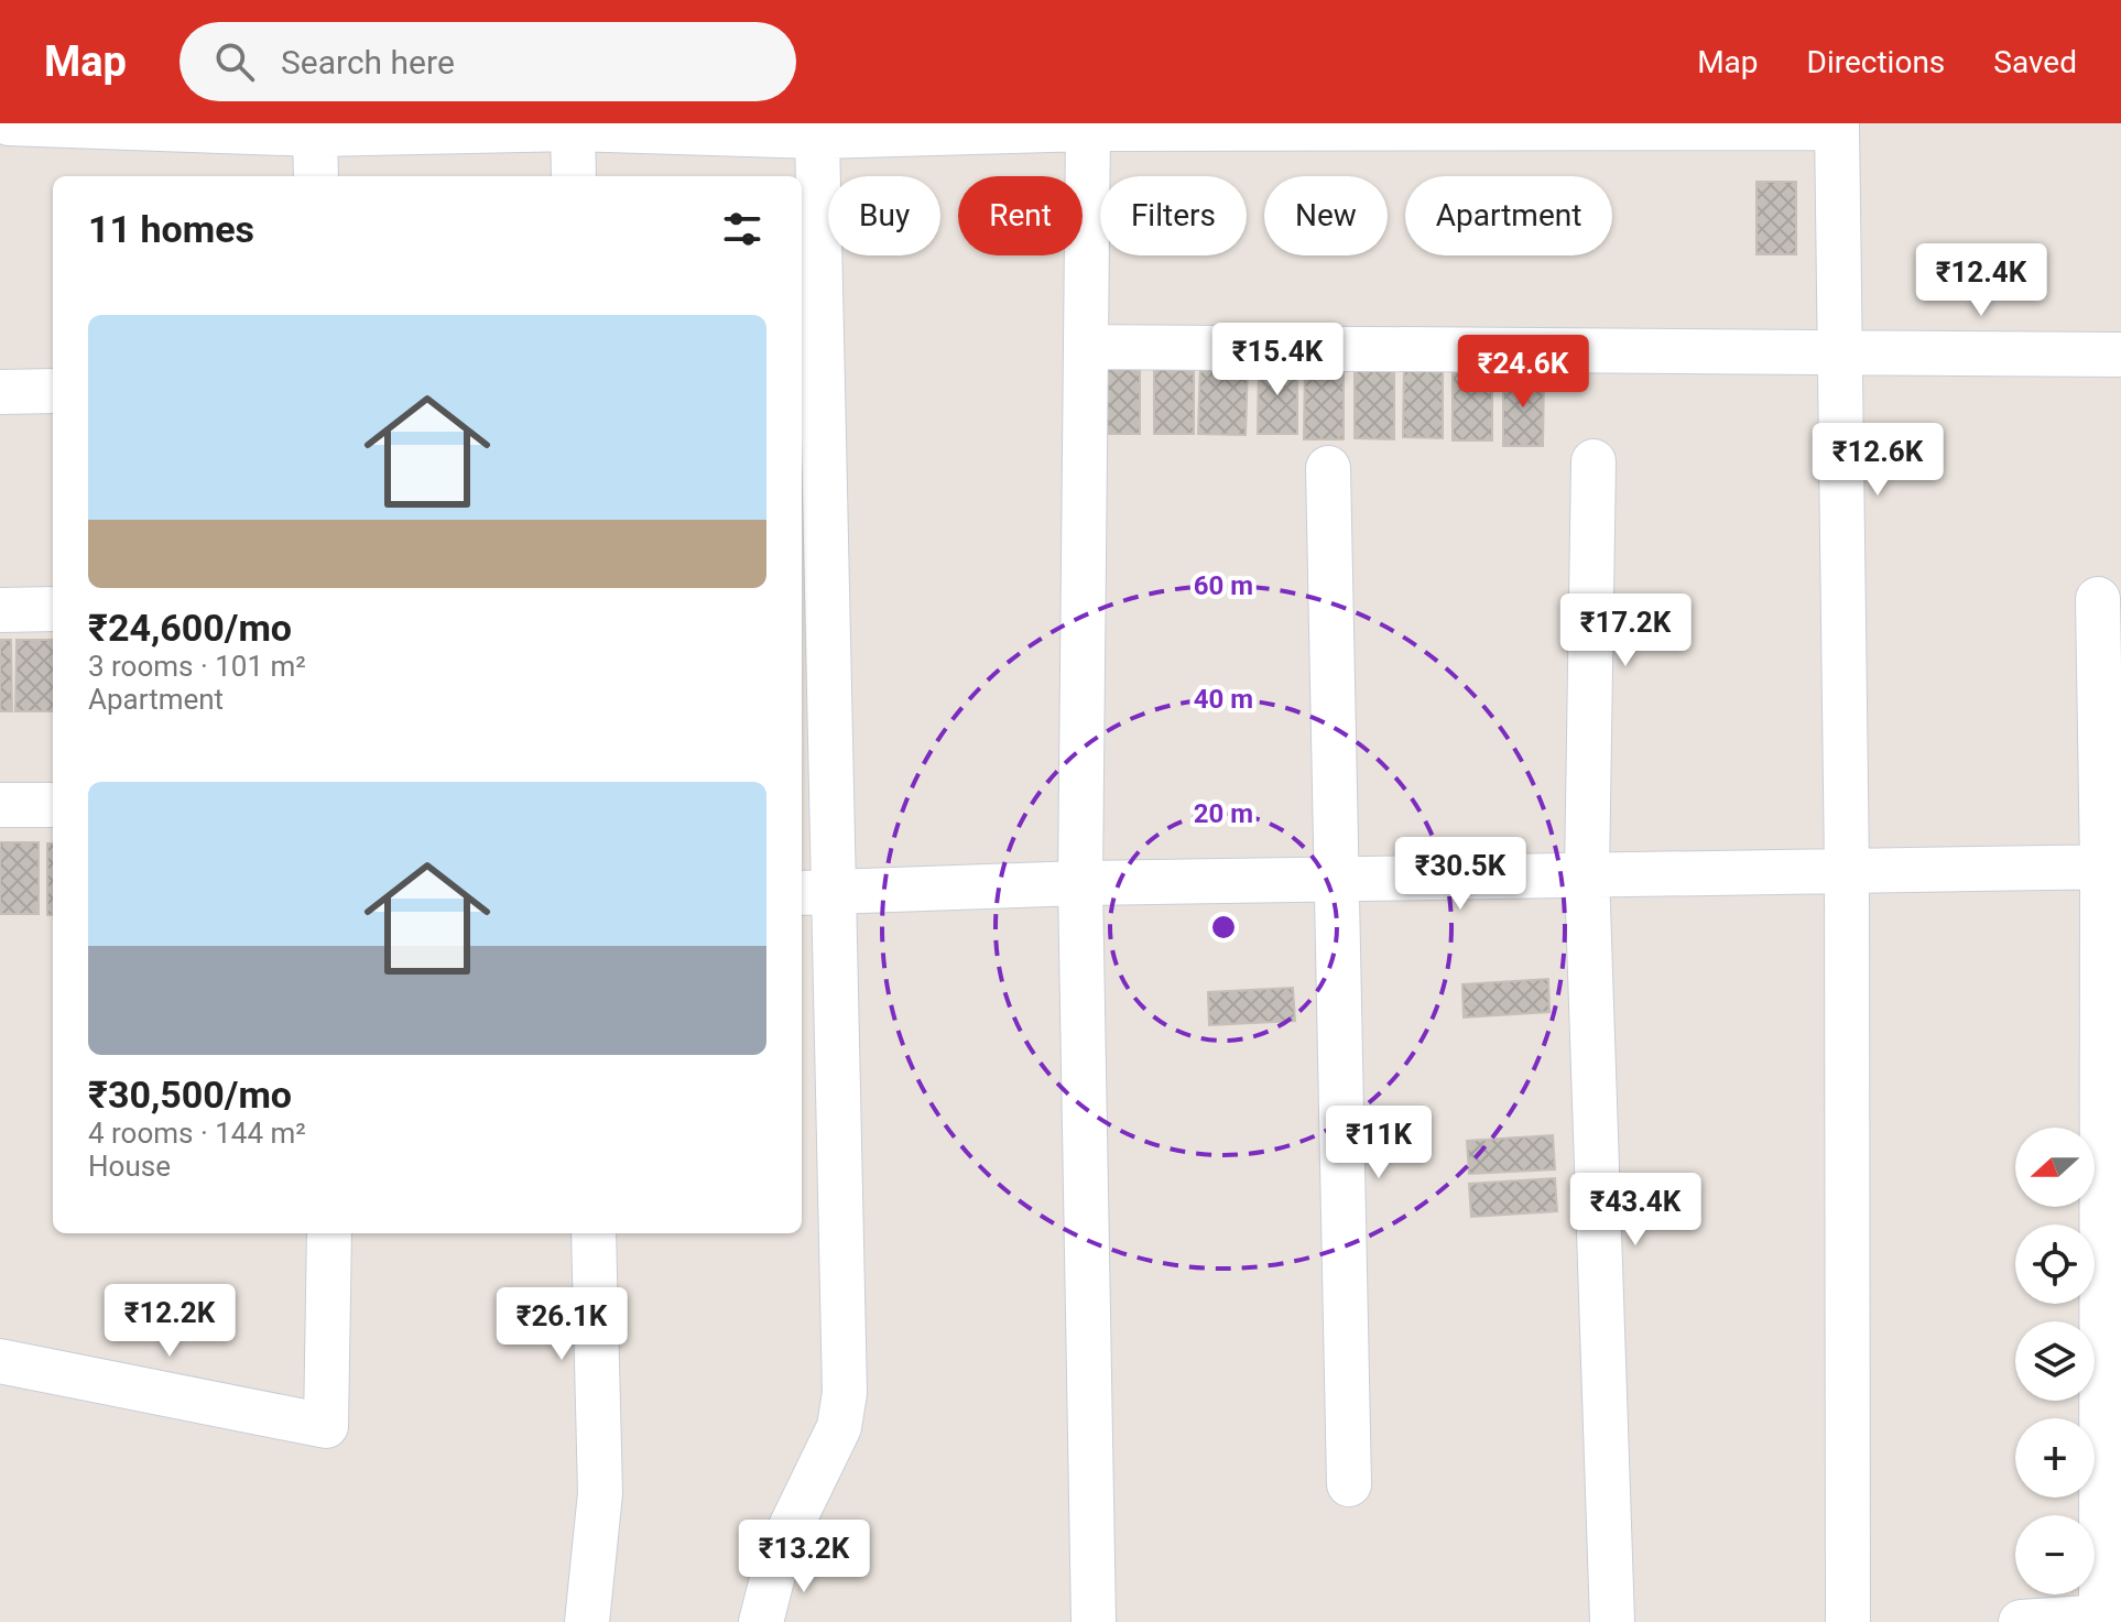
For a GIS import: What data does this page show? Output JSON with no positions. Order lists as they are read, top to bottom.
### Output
{
  "north": "left",
  "page": {
    "header": "Map",
    "search": "Search here",
    "nav": ["Map", "Directions", "Saved"],
    "chip": [
      "Buy",
      "Rent",
      "Filters",
      "New",
      "Apartment"
    ],
    "heading": "11 homes",
    "price": [
      "₹12.4K",
      "₹15.4K",
      "₹24.6K",
      "₹12.6K",
      "₹17.2K",
      "₹30.5K",
      "₹11K",
      "₹43.4K",
      "₹12.2K",
      "₹26.1K",
      "₹13.2K"
    ],
    "list": [
      {
        "name": "₹24,600/mo",
        "note": "3 rooms · 101 m² · Apartment"
      },
      {
        "name": "₹30,500/mo",
        "note": "4 rooms · 144 m² · House"
      }
    ],
    "map_buttons": ["+", "−"]
  },
  "rings": ["60 m", "40 m", "20 m"]
}
